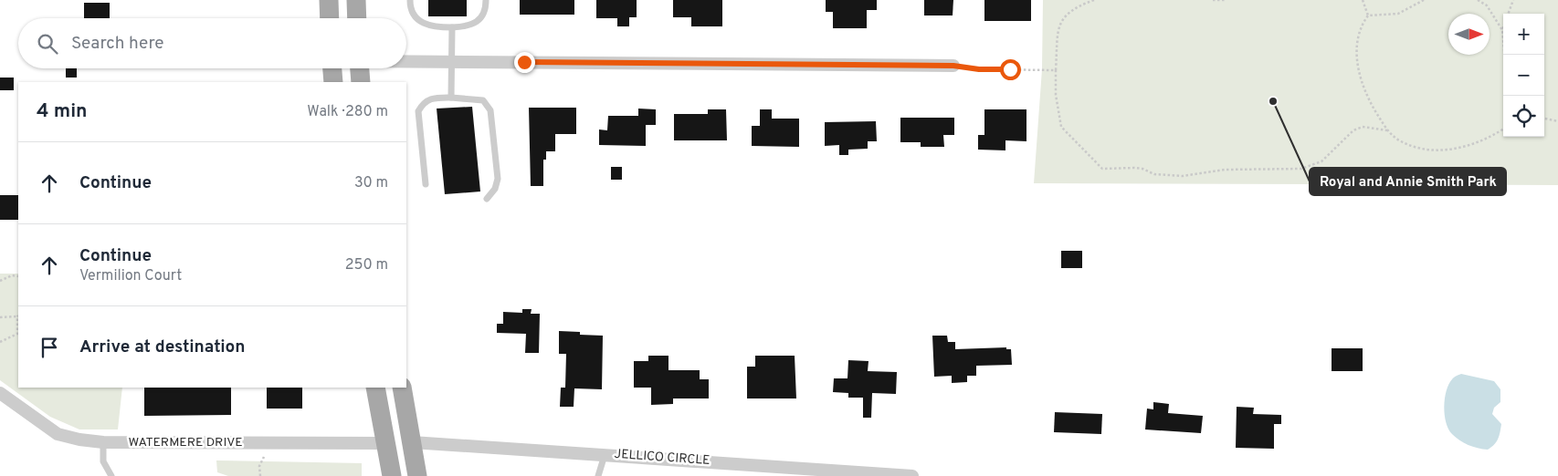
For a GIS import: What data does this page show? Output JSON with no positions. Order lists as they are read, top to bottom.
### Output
{
  "streets": {
    "street": ["WATERMERE DRIVE", "JELLICO CIRCLE"]
  },
  "places": ["Royal and Annie Smith Park"],
  "north": "right",
  "page": {
    "map_buttons": ["+", "−"],
    "search": "Search here",
    "heading": ["4 min", "Walk · 280 m"],
    "list": [
      ["Continue", "30 m"],
      ["Continue", "Vermilion Court", "250 m"],
      "Arrive at destination"
    ]
  }
}
